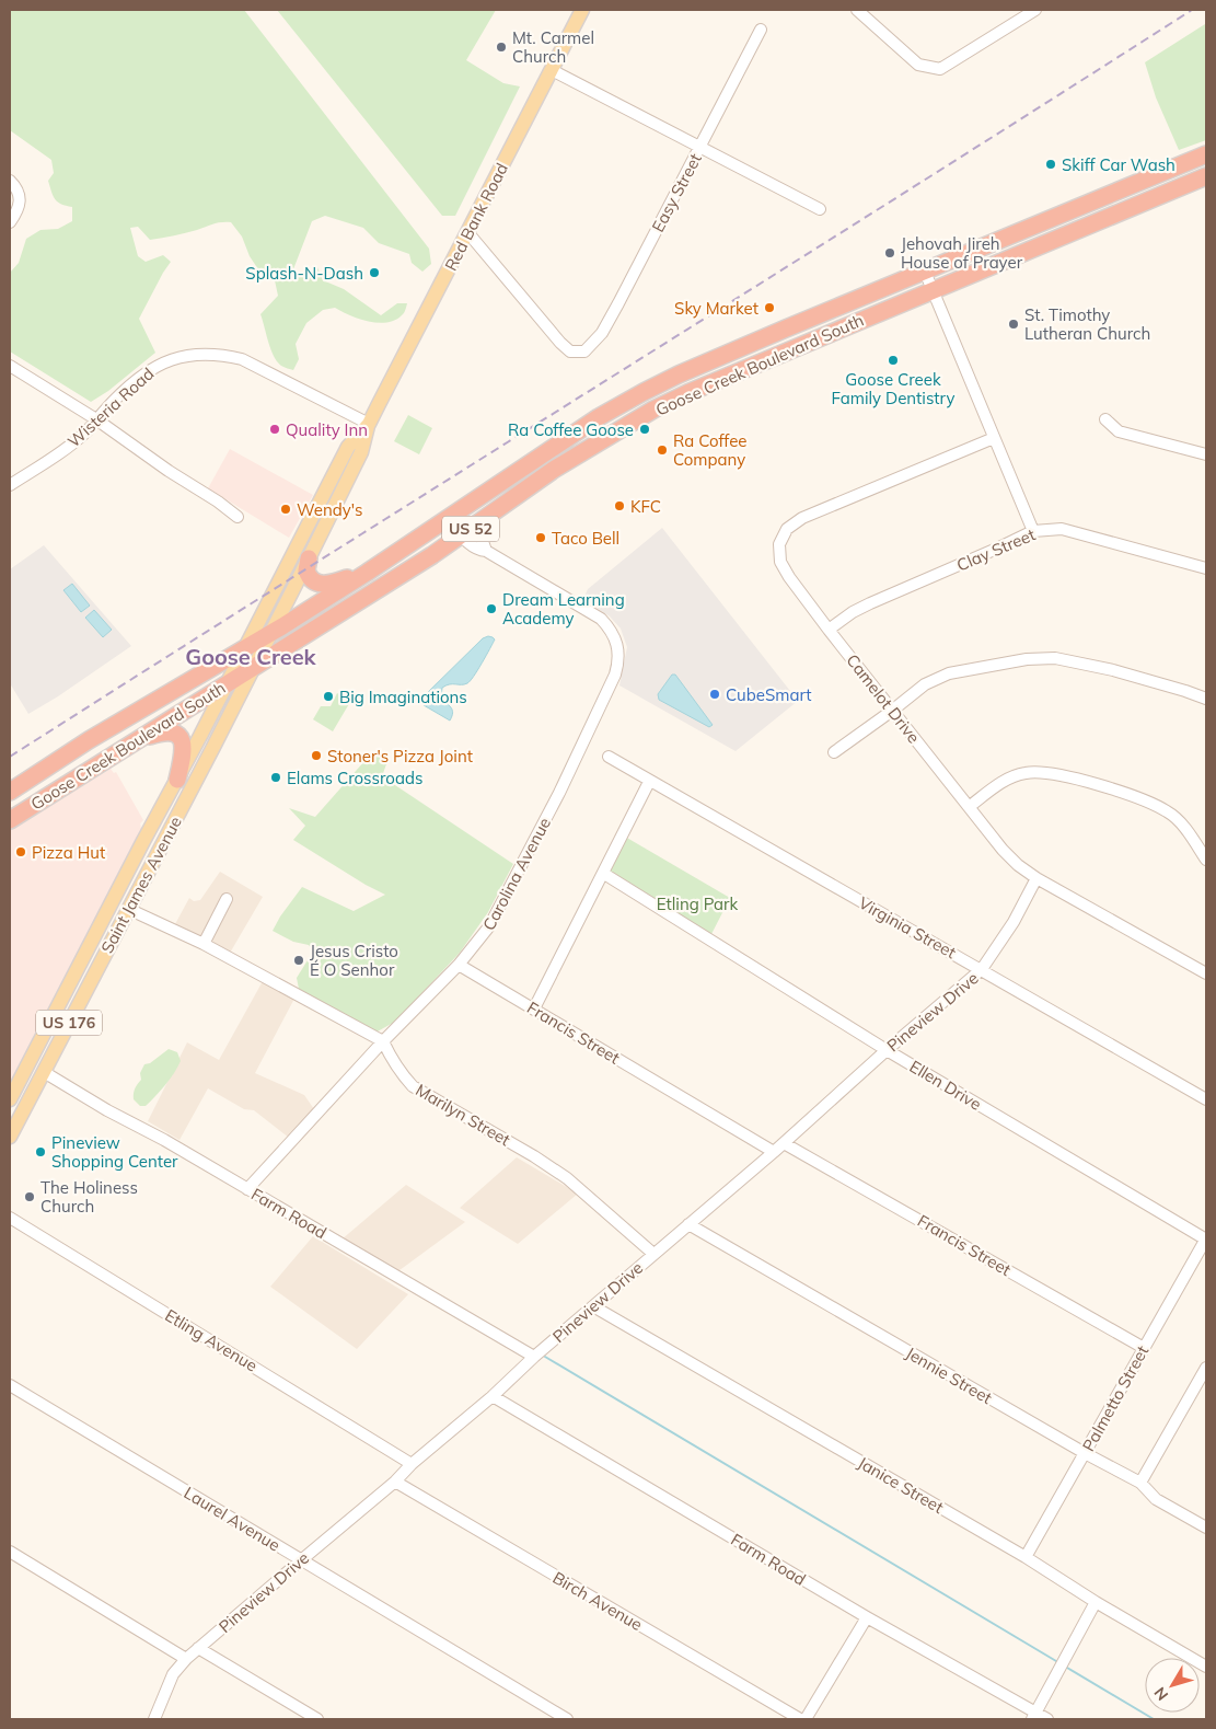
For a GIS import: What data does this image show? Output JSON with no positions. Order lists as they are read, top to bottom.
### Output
{
  "streets": {
    "highway": ["Goose Creek Boulevard South", "US 52"],
    "main road": ["Red Bank Road", "Saint James Avenue", "US 176"],
    "street": [
      "Easy Street",
      "Wisteria Road",
      "Clay Street",
      "Camelot Drive",
      "Carolina Avenue",
      "Virginia Street",
      "Pineview Drive",
      "Francis Street",
      "Ellen Drive",
      "Marilyn Street",
      "Farm Road",
      "Etling Avenue",
      "Jennie Street",
      "Palmetto Street",
      "Janice Street",
      "Laurel Avenue",
      "Birch Avenue"
    ]
  },
  "crossings": [
    ["Easy Street", "Red Bank Road"],
    ["Red Bank Road", "Wisteria Road"],
    ["Red Bank Road", "US 52"],
    ["Red Bank Road", "Saint James Avenue"],
    ["Goose Creek Boulevard South", "Carolina Avenue"],
    ["Goose Creek Boulevard South", "Saint James Avenue"],
    ["US 52", "Carolina Avenue"],
    ["US 52", "Saint James Avenue"],
    ["Clay Street", "Camelot Drive"],
    ["Camelot Drive", "Pineview Drive"],
    ["Carolina Avenue", "Francis Street"],
    ["Carolina Avenue", "Marilyn Street"],
    ["Carolina Avenue", "Farm Road"],
    ["Saint James Avenue", "Farm Road"],
    ["Virginia Street", "Pineview Drive"],
    ["Pineview Drive", "Francis Street"],
    ["Pineview Drive", "Ellen Drive"],
    ["Pineview Drive", "Marilyn Street"],
    ["Pineview Drive", "Farm Road"],
    ["Pineview Drive", "Etling Avenue"],
    ["Pineview Drive", "Jennie Street"],
    ["Pineview Drive", "Janice Street"],
    ["Pineview Drive", "Laurel Avenue"],
    ["Pineview Drive", "Birch Avenue"],
    ["Francis Street", "Palmetto Street"],
    ["Ellen Drive", "Palmetto Street"],
    ["Jennie Street", "Palmetto Street"],
    ["Palmetto Street", "Janice Street"]
  ],
  "districts": ["Goose Creek"],
  "parks": ["Etling Park"],
  "places": [
    "Mt. Carmel Church",
    "Skiff Car Wash",
    "Jehovah Jireh House of Prayer",
    "Splash-N-Dash",
    "Sky Market",
    "St. Timothy Lutheran Church",
    "Goose Creek Family Dentistry",
    "Quality Inn",
    "Ra Coffee Goose",
    "Ra Coffee Company",
    "KFC",
    "Wendy's",
    "Taco Bell",
    "Dream Learning Academy",
    "CubeSmart",
    "Big Imaginations",
    "Stoner's Pizza Joint",
    "Elams Crossroads",
    "Pizza Hut",
    "Jesus Cristo É O Senhor",
    "Pineview Shopping Center",
    "The Holiness Church"
  ],
  "north": "bottom left"
}
